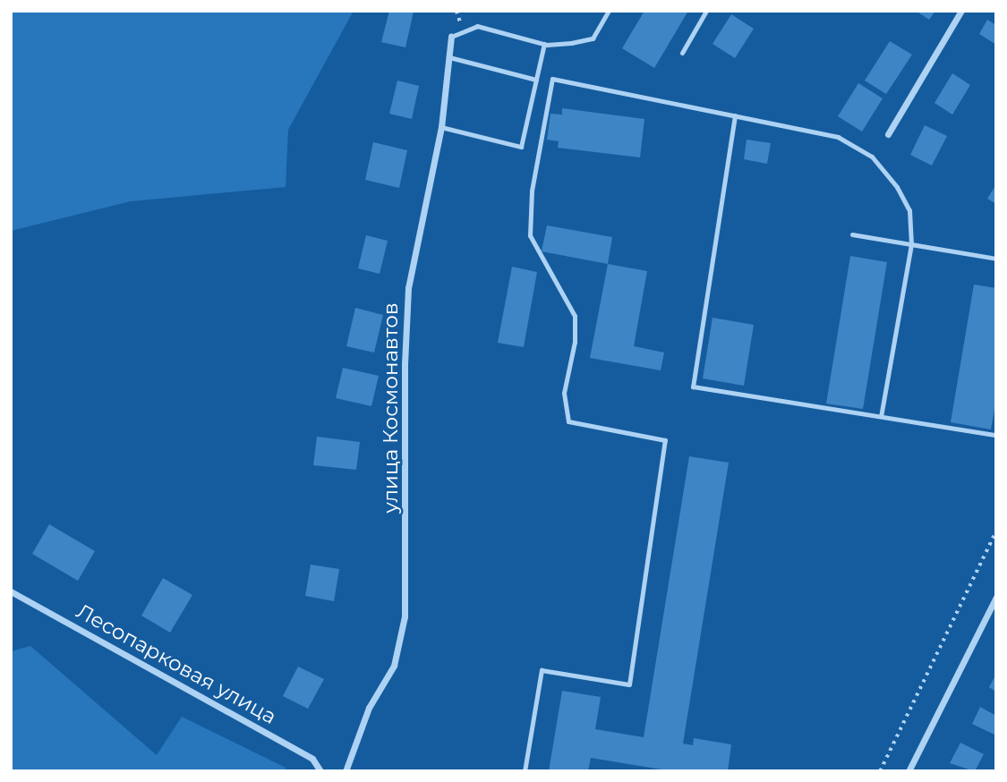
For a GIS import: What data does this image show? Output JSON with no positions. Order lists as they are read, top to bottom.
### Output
{
  "streets": {
    "street": ["улица Космонавтов", "Лесопарковая улица"]
  }
}
